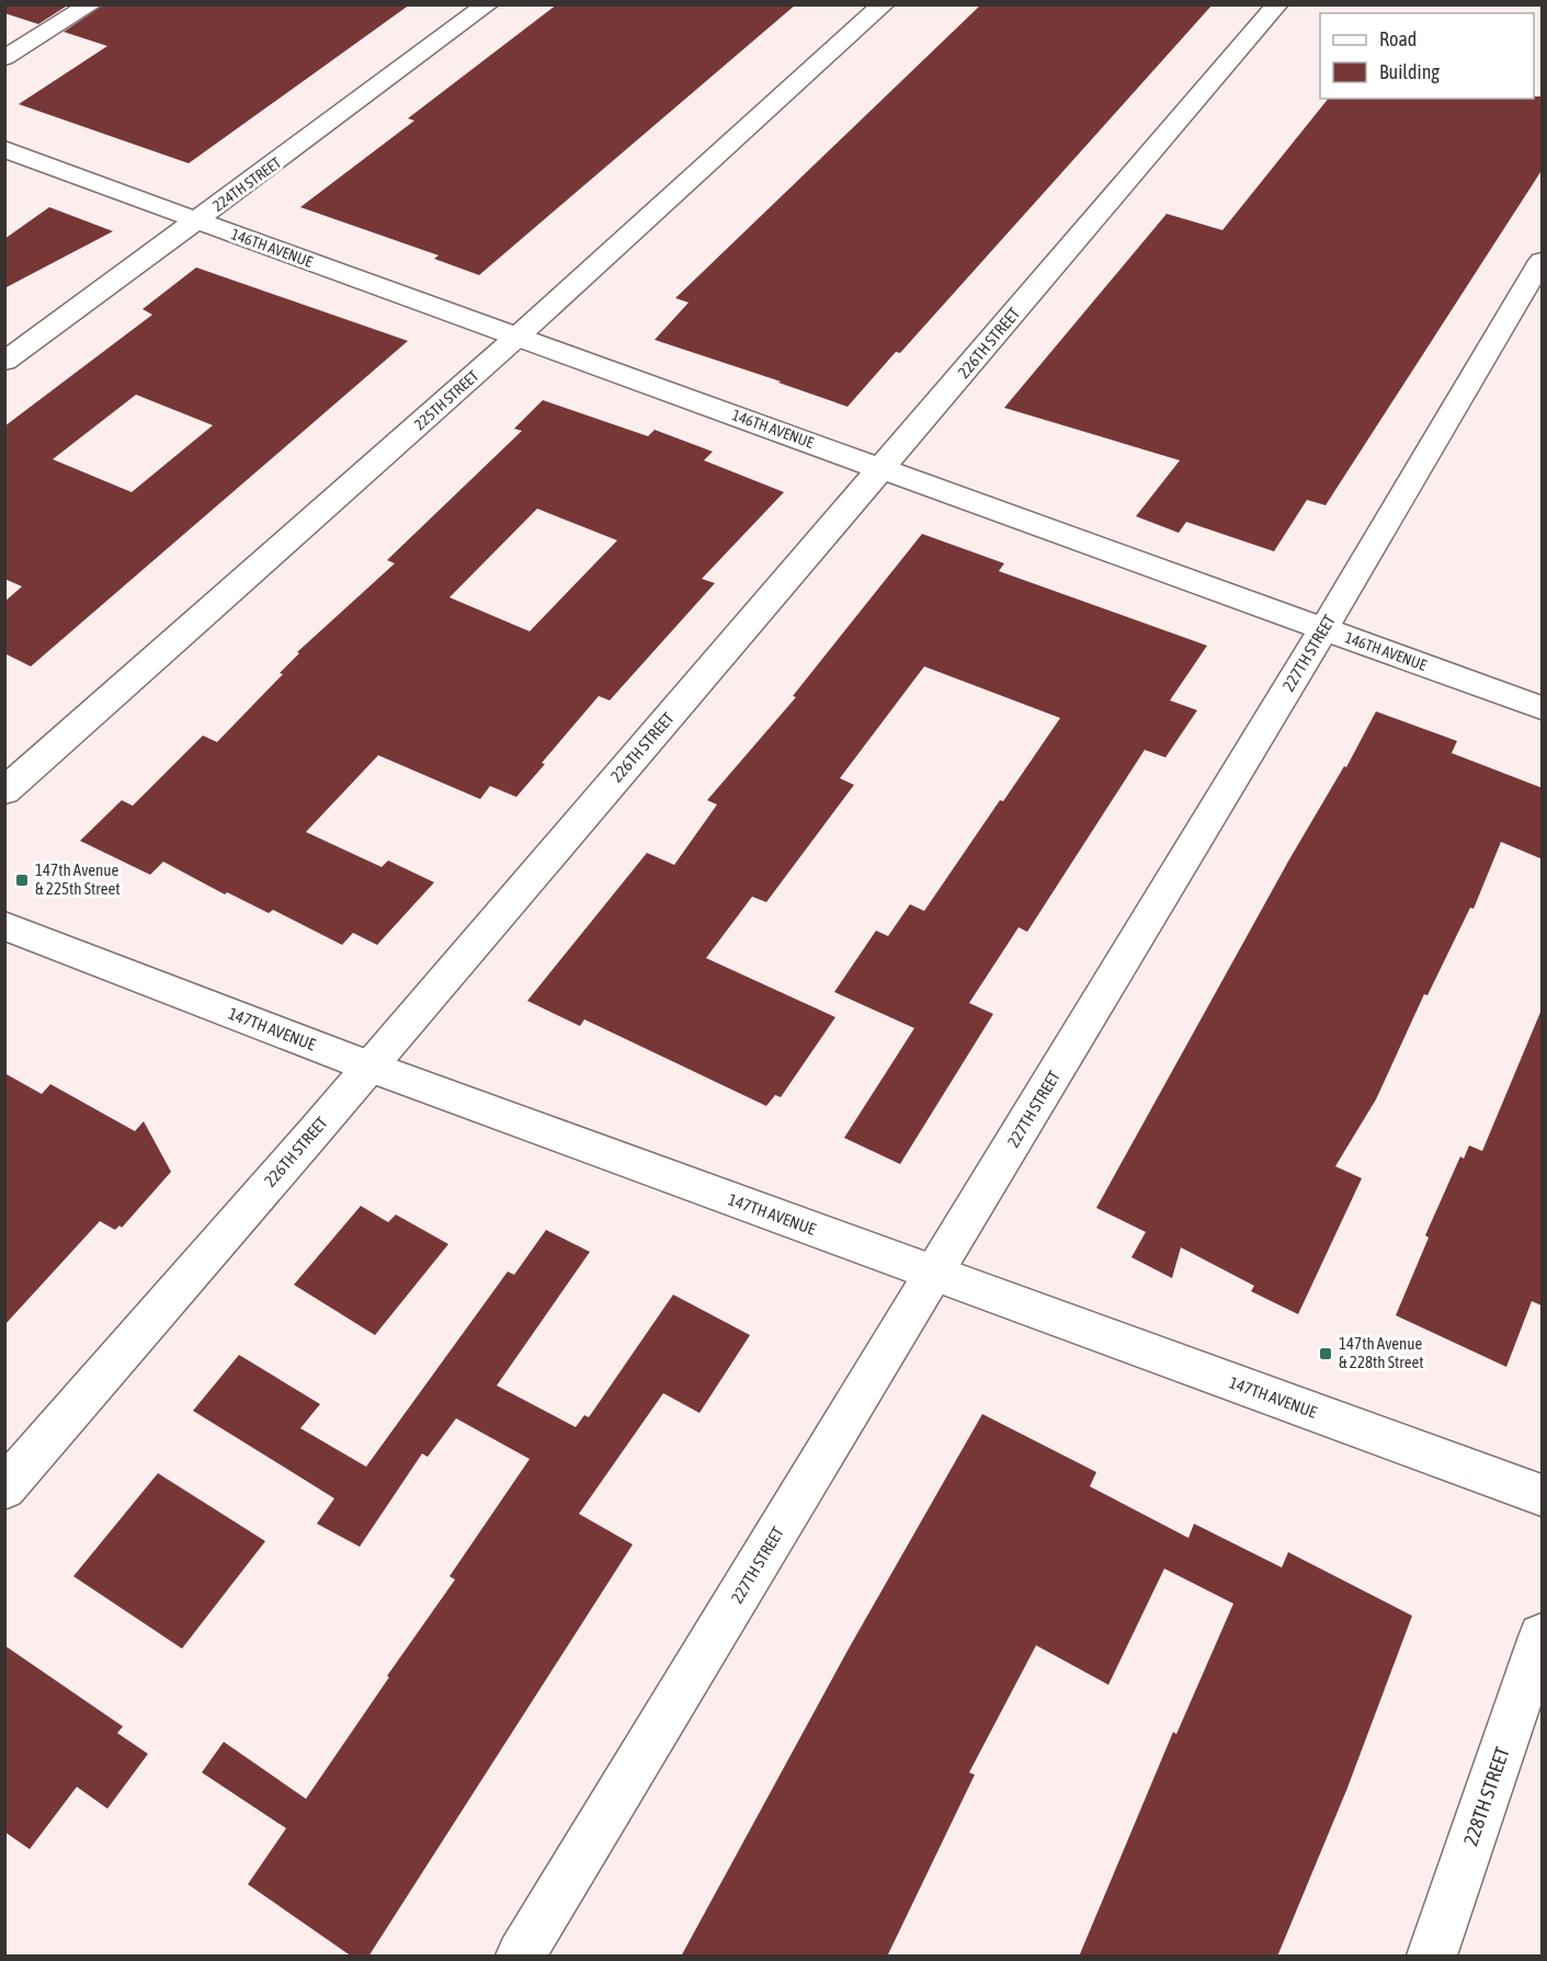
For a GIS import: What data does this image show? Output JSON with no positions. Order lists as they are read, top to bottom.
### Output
{
  "streets": {
    "street": [
      "224TH STREET",
      "146TH AVENUE",
      "226TH STREET",
      "225TH STREET",
      "227TH STREET",
      "147TH AVENUE",
      "228TH STREET"
    ]
  },
  "crossings": [
    ["224TH STREET", "146TH AVENUE"],
    ["146TH AVENUE", "226TH STREET"],
    ["146TH AVENUE", "225TH STREET"],
    ["146TH AVENUE", "227TH STREET"],
    ["226TH STREET", "147TH AVENUE"],
    ["227TH STREET", "147TH AVENUE"]
  ],
  "places": {
    "transit": ["147th Avenue & 225th Street", "147th Avenue & 228th Street"]
  },
  "legend": ["Road", "Building"]
}
